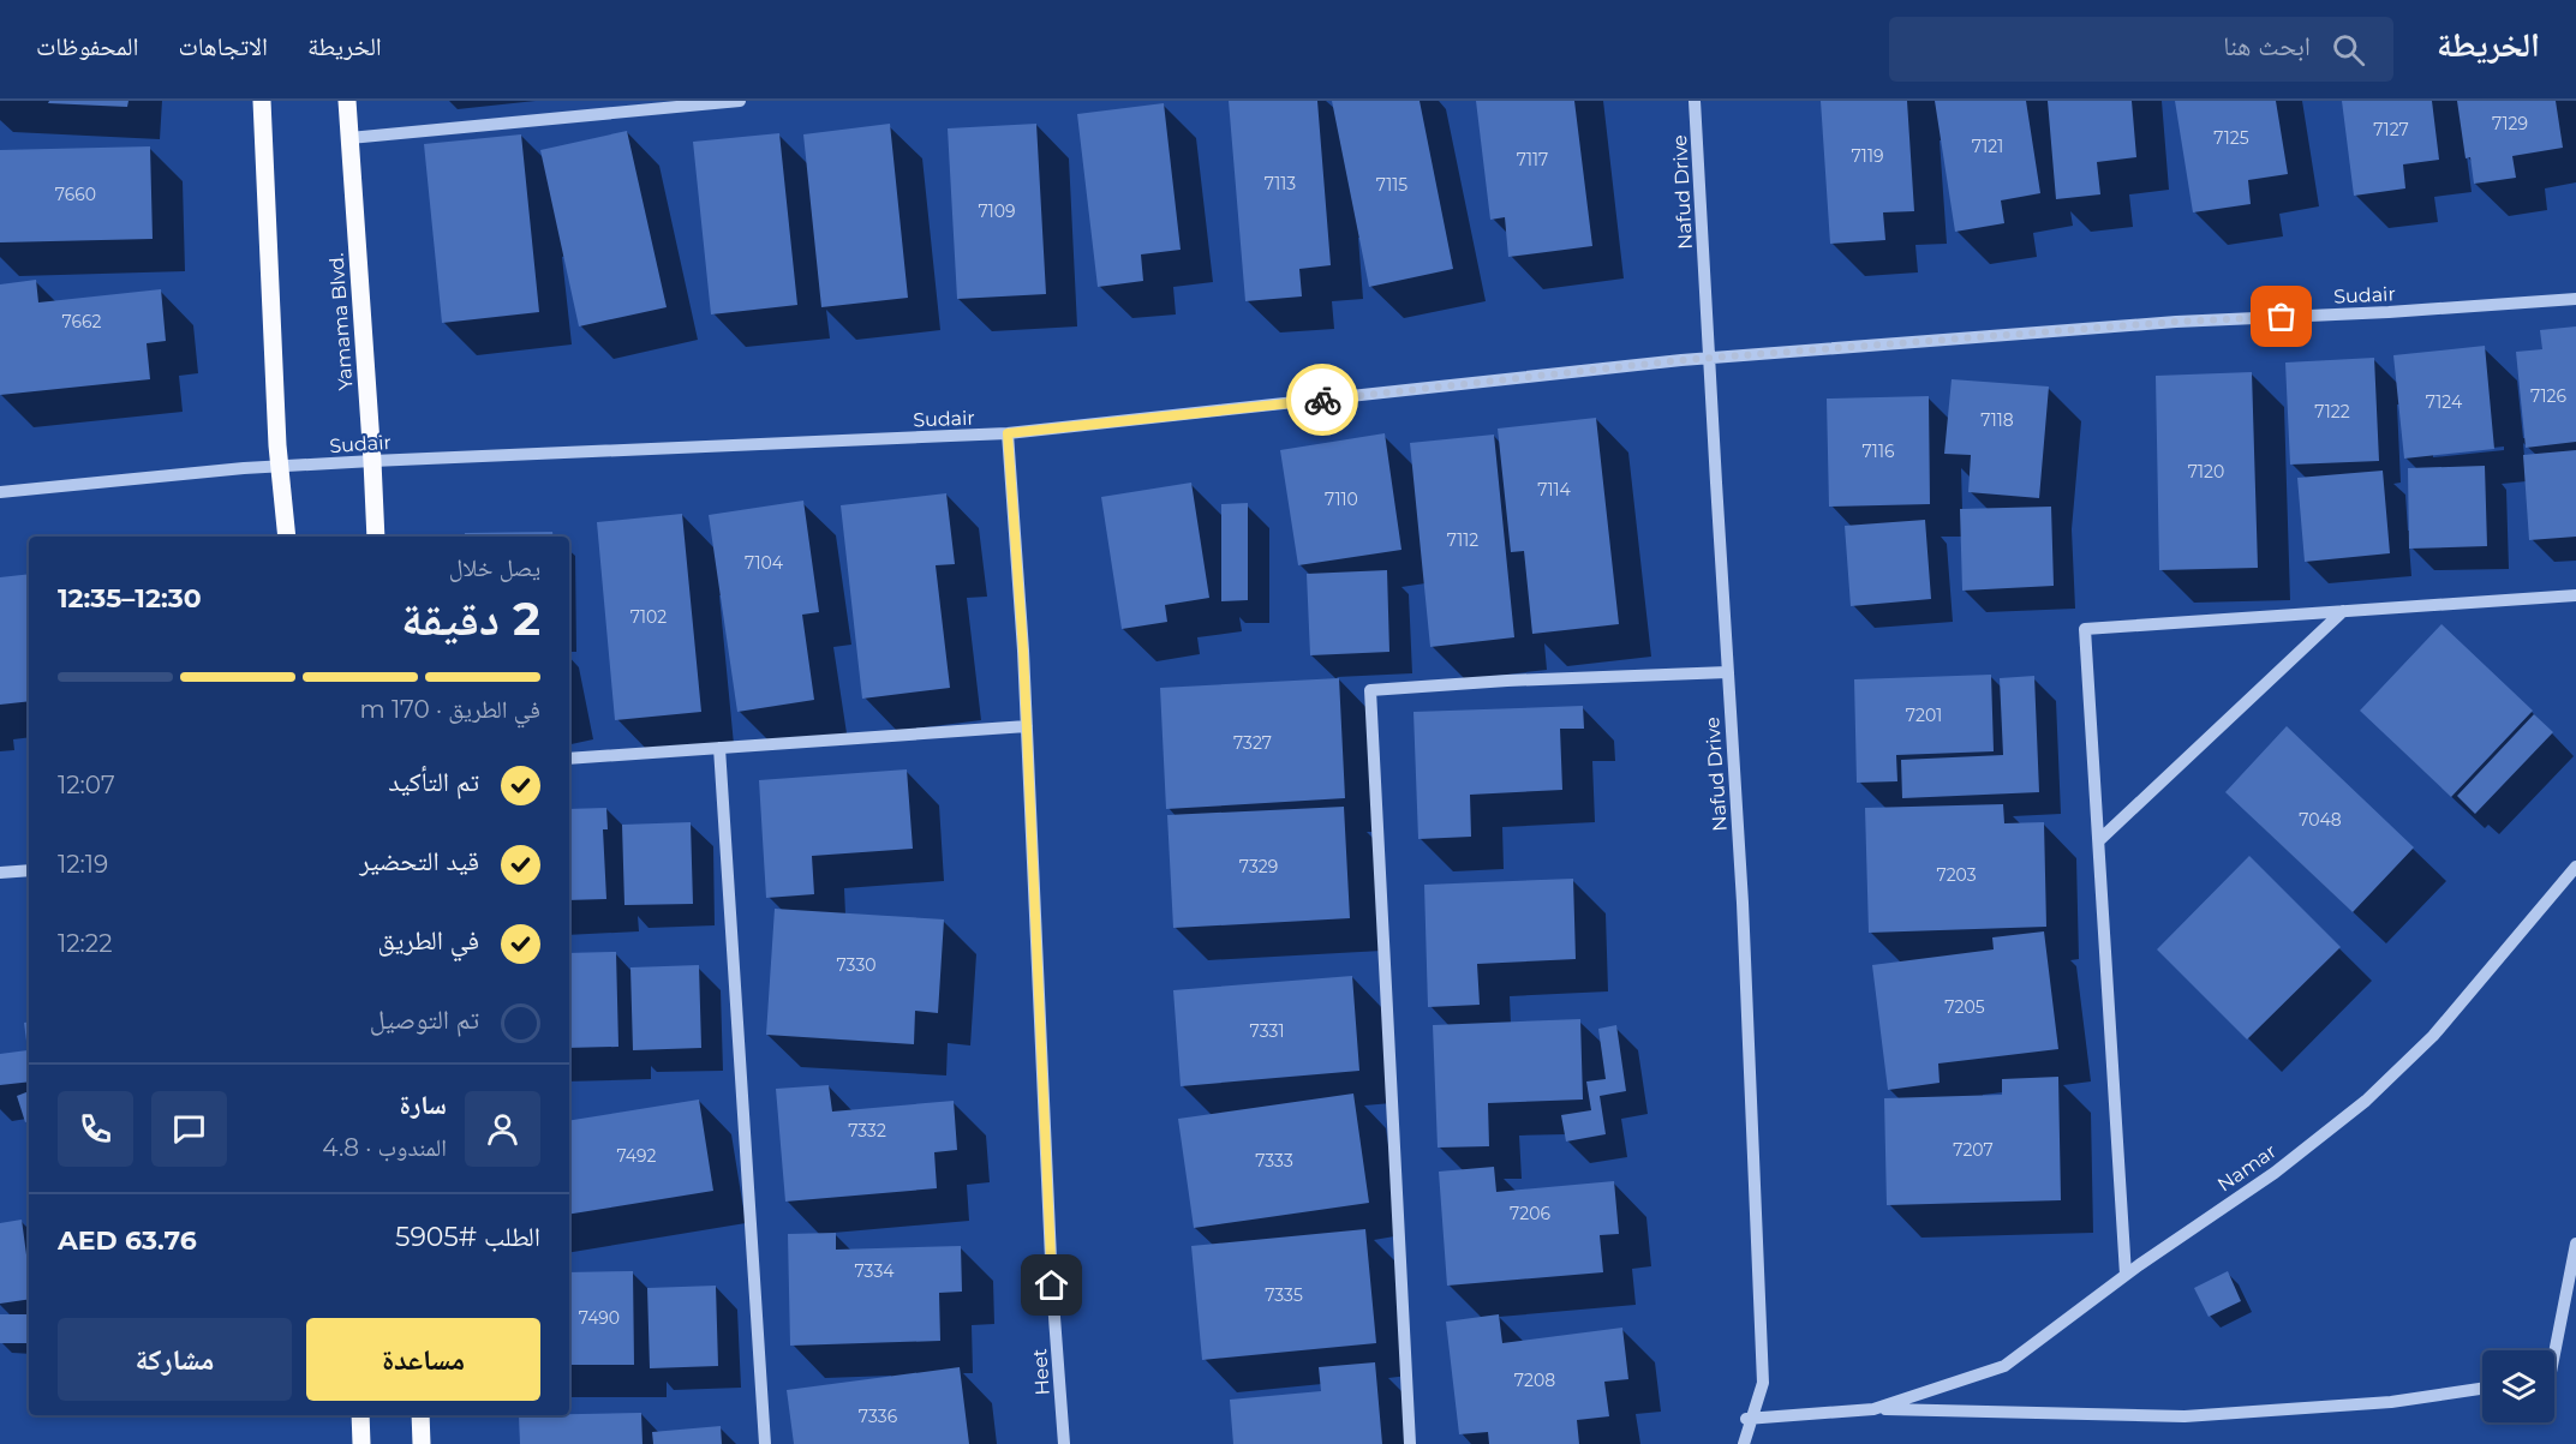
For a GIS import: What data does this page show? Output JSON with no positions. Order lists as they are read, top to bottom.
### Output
{
  "streets": {
    "main road": ["Yamama Blvd."],
    "street": [
      "Nafud Drive",
      "Sudair",
      "Namar",
      "Heet"
    ]
  },
  "crossings": [
    ["Nafud Drive", "Sudair"],
    ["Nafud Drive", "Namar"],
    ["Sudair", "Yamama Blvd."],
    ["Sudair", "Heet"]
  ],
  "house_numbers": [
    "7129",
    "7127",
    "7125",
    "7121",
    "7119",
    "7117",
    "7113",
    "7115",
    "7660",
    "7109",
    "7662",
    "7126",
    "7124",
    "7122",
    "7118",
    "7116",
    "7120",
    "7114",
    "7110",
    "7112",
    "7104",
    "7102",
    "7201",
    "7327",
    "7048",
    "7329",
    "7203",
    "7330",
    "7205",
    "7331",
    "7332",
    "7207",
    "7492",
    "7333",
    "7206",
    "7334",
    "7335",
    "7490",
    "7208",
    "7336"
  ],
  "page": {
    "header": "الخريطة",
    "search": "ابحث هنا",
    "nav": ["الخريطة", "الاتجاهات", "المحفوظات"],
    "heading": ["2 دقيقة", "يصل خلال", "12:30–12:35"],
    "panel": [
      "سارة",
      "المندوب · 4.8",
      "الطلب #5905",
      "AED 63.76"
    ],
    "bar": "في الطريق · 170 m",
    "list": [
      ["تم التأكيد", "12:07"],
      ["قيد التحضير", "12:19"],
      ["في الطريق", "12:22"],
      "تم التوصيل"
    ],
    "buttons": ["مساعدة", "مشاركة"]
  }
}
